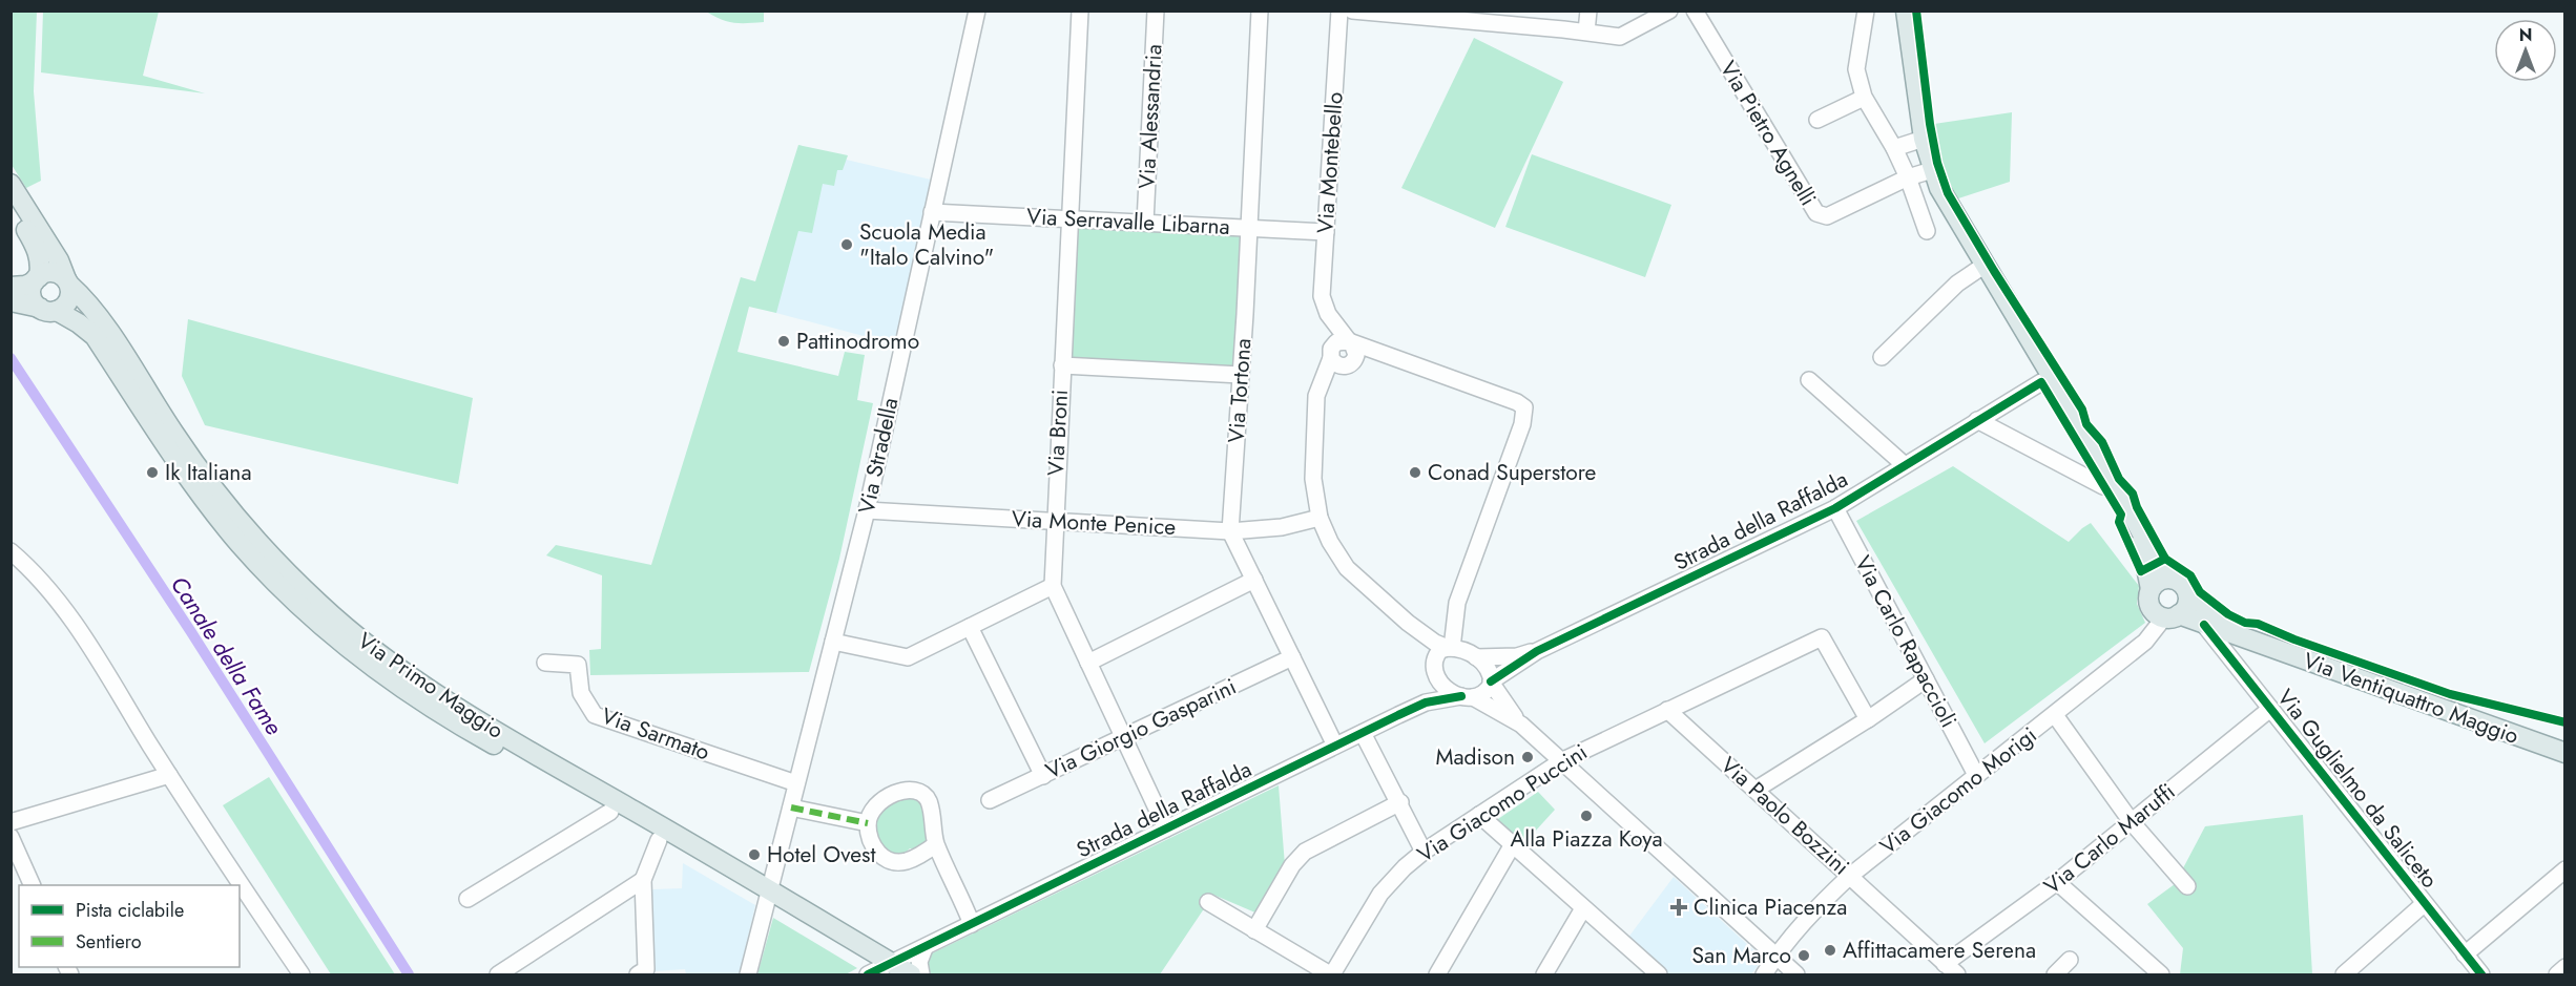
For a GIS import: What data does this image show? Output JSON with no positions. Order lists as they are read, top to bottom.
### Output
{
  "streets": {
    "main road": ["Via Primo Maggio", "Via Ventiquattro Maggio"],
    "street": [
      "Via Alessandria",
      "Via Pietro Agnelli",
      "Via Montebello",
      "Via Serravalle Libarna",
      "Via Tortona",
      "Via Broni",
      "Via Stradella",
      "Strada della Raffalda",
      "Via Monte Penice",
      "Via Carlo Rapaccioli",
      "Via Giorgio Gasparini",
      "Via Sarmato",
      "Via Guglielmo da Saliceto",
      "Via Giacomo Morigi",
      "Via Giacomo Puccini",
      "Via Paolo Bozzini",
      "Via Carlo Maruffi"
    ]
  },
  "crossings": [
    ["Via Alessandria", "Via Serravalle Libarna"],
    ["Via Pietro Agnelli", "Via Ventiquattro Maggio"],
    ["Via Montebello", "Via Serravalle Libarna"],
    ["Via Serravalle Libarna", "Via Tortona"],
    ["Via Serravalle Libarna", "Via Broni"],
    ["Via Serravalle Libarna", "Via Stradella"],
    ["Via Tortona", "Via Monte Penice"],
    ["Via Broni", "Strada della Raffalda"],
    ["Via Broni", "Via Monte Penice"],
    ["Via Broni", "Via Giorgio Gasparini"],
    ["Via Stradella", "Via Monte Penice"],
    ["Via Stradella", "Via Primo Maggio"],
    ["Via Stradella", "Via Sarmato"],
    ["Strada della Raffalda", "Via Carlo Rapaccioli"],
    ["Strada della Raffalda", "Via Ventiquattro Maggio"],
    ["Via Carlo Rapaccioli", "Via Giacomo Morigi"],
    ["Via Ventiquattro Maggio", "Via Guglielmo da Saliceto"],
    ["Via Ventiquattro Maggio", "Via Giacomo Morigi"],
    ["Via Guglielmo da Saliceto", "Via Carlo Maruffi"],
    ["Via Giacomo Morigi", "Via Paolo Bozzini"],
    ["Via Giacomo Puccini", "Via Paolo Bozzini"],
    ["Via Paolo Bozzini", "Via Carlo Maruffi"]
  ],
  "water": ["Canale della Fame"],
  "places": {
    "other": [
      "Scuola Media \"Italo Calvino\"",
      "Pattinodromo",
      "Ik Italiana",
      "Conad Superstore",
      "Madison",
      "Alla Piazza Koya",
      "Hotel Ovest",
      "Affittacamere Serena",
      "San Marco"
    ],
    "health": ["Clinica Piacenza"]
  },
  "legend": ["Pista ciclabile", "Sentiero"],
  "north": "top"
}
